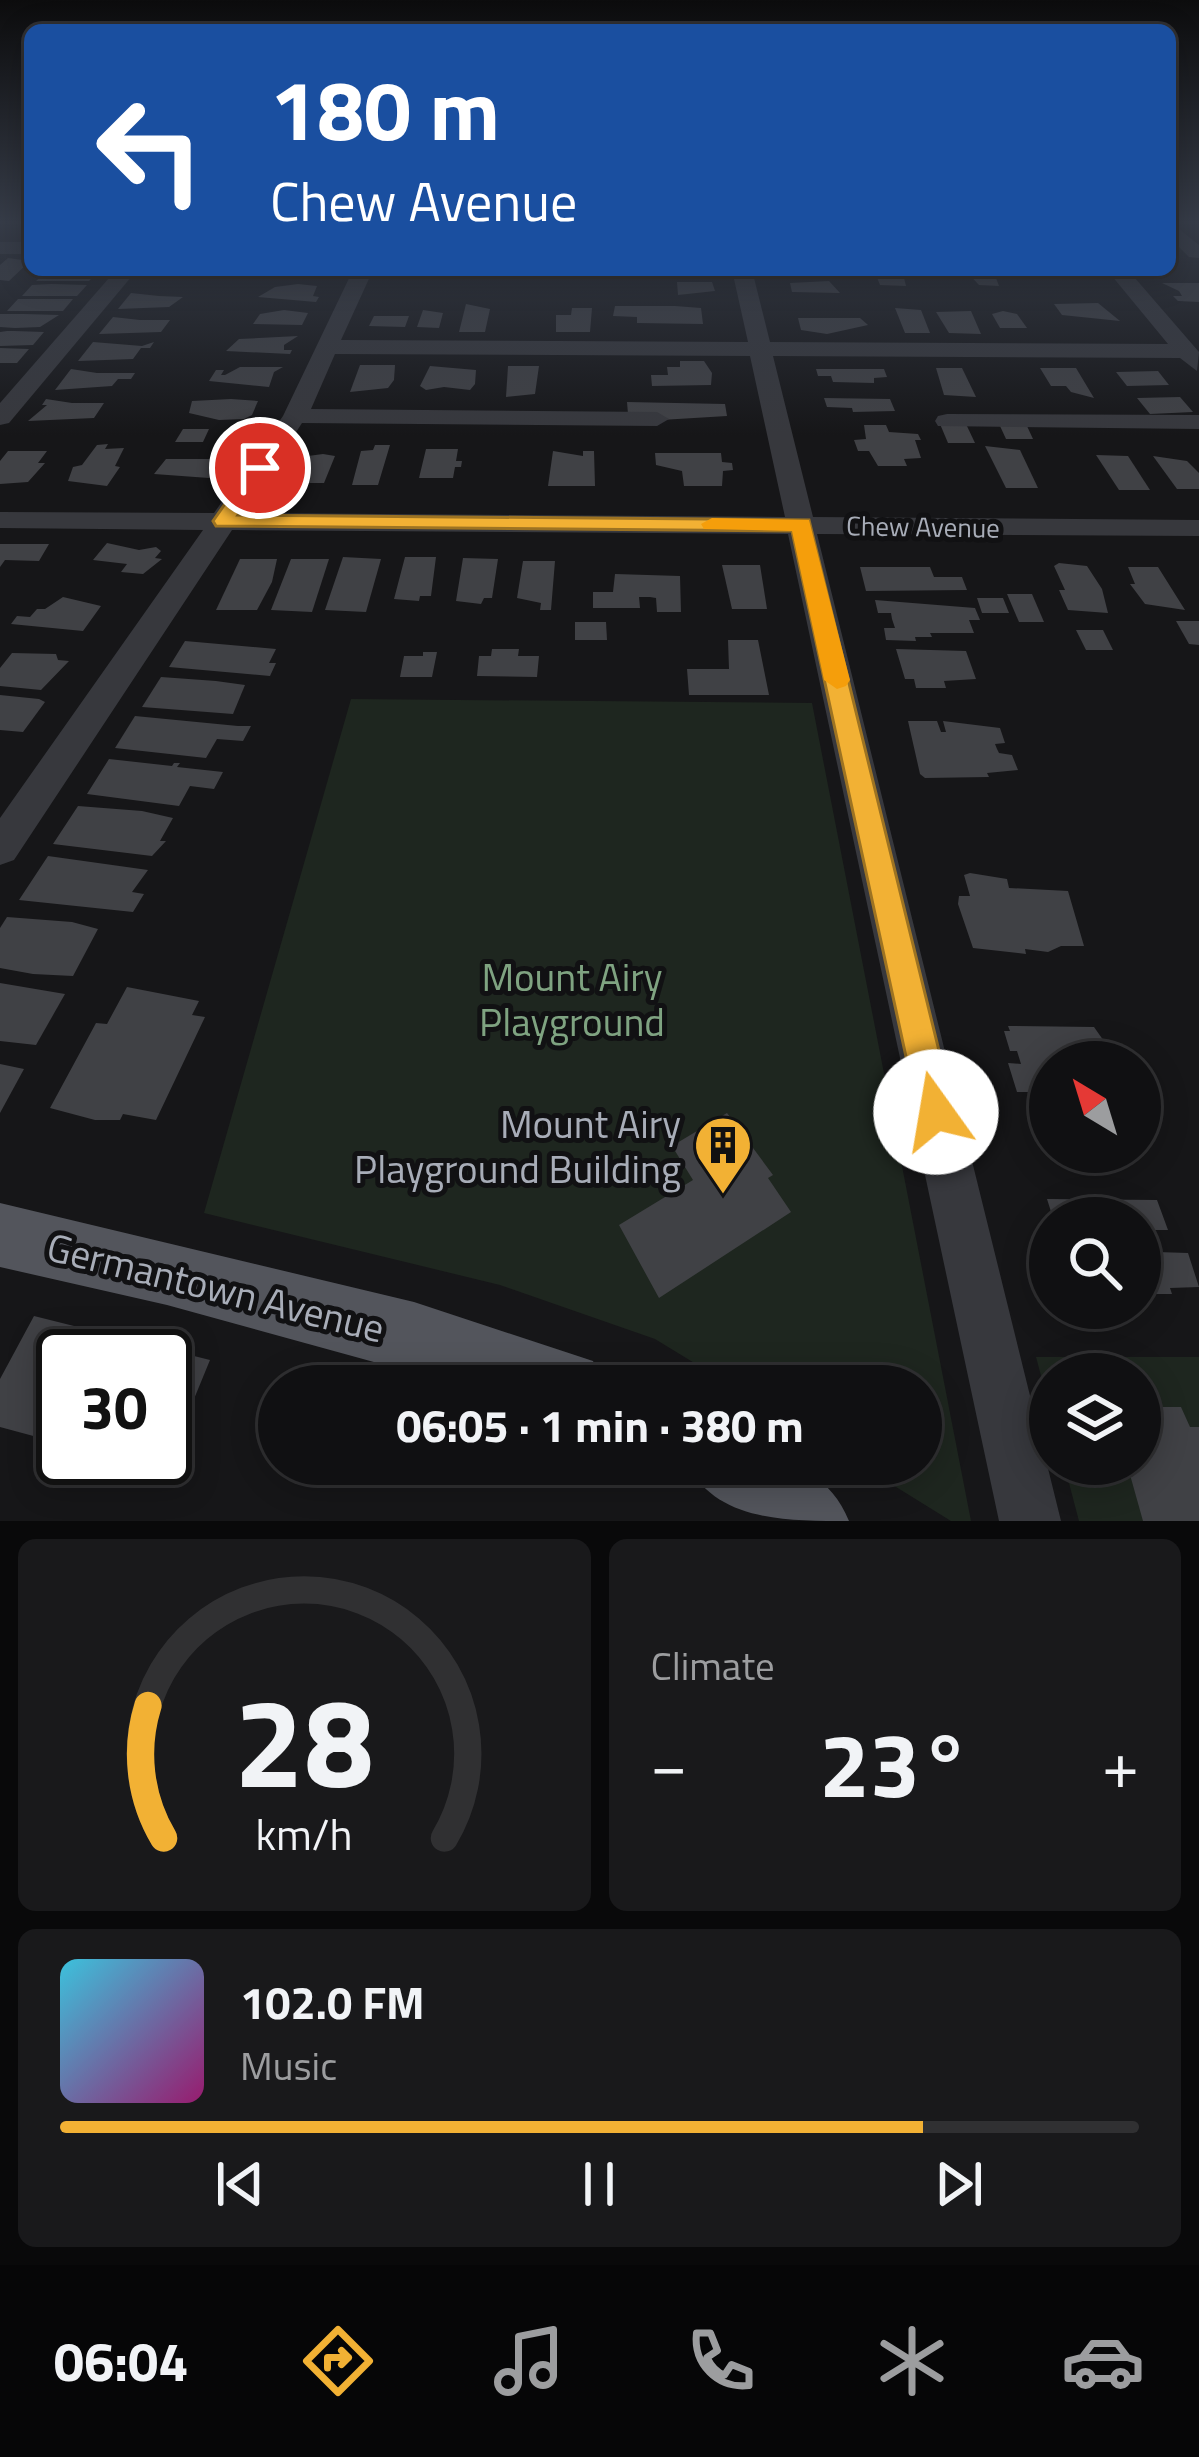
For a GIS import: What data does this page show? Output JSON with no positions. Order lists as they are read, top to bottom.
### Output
{
  "streets": {
    "main road": ["Germantown Avenue"],
    "street": ["Chew Avenue"]
  },
  "parks": ["Mount Airy Playground"],
  "places": {
    "building": ["Mount Airy Playground Building"]
  },
  "north": "top left",
  "page": {
    "turn": ["180 m", "Chew Avenue"],
    "limit": "30",
    "trip": "06:05 · 1 min · 380 m",
    "tile": "Climate",
    "heat": ["−", "23°", "+"],
    "song": ["102.0 FM", "Music"],
    "tabs": "06:04",
    "gauge": ["28", "km/h"]
  }
}
